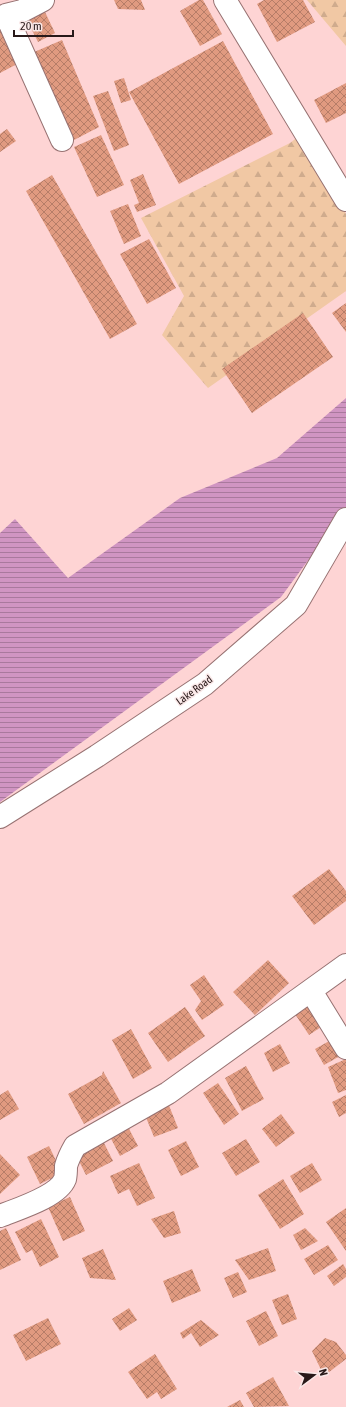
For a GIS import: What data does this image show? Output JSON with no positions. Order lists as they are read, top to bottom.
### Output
{
  "streets": {
    "street": ["Lake Road"]
  },
  "scale_bar": "20 m",
  "north": "right"
}
